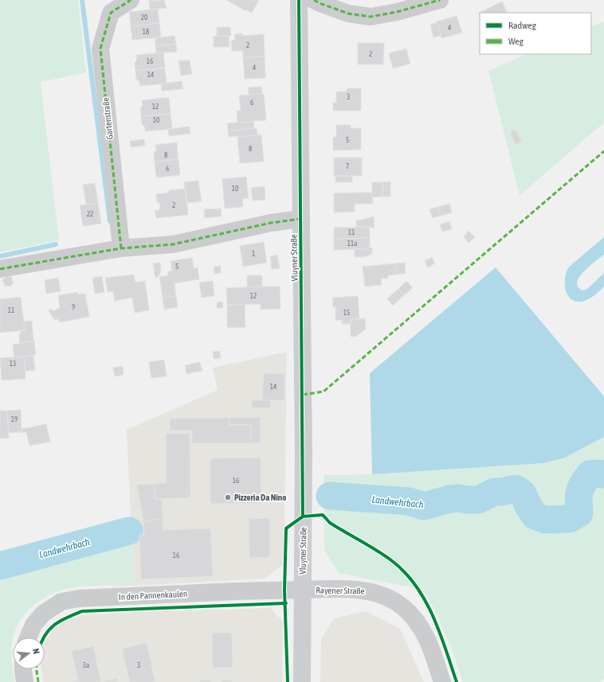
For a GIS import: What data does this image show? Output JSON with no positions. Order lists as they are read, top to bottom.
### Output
{
  "streets": {
    "main road": ["Vluyner Straße"],
    "street": ["Gartenstraße", "Rayener Straße", "In den Pannenkaulen"]
  },
  "crossings": [
    ["Vluyner Straße", "Rayener Straße"],
    ["Vluyner Straße", "In den Pannenkaulen"],
    ["Rayener Straße", "In den Pannenkaulen"]
  ],
  "water": ["Landwehrbach"],
  "places": ["Pizzeria Da Nino"],
  "house_numbers": [
    "20",
    "4",
    "18",
    "2",
    "2",
    "16",
    "4",
    "14",
    "3",
    "6",
    "12",
    "10",
    "5",
    "8",
    "8",
    "7",
    "6",
    "10",
    "2",
    "22",
    "11",
    "11a",
    "1",
    "5",
    "12",
    "9",
    "11",
    "15",
    "13",
    "14",
    "19",
    "16",
    "16",
    "3a",
    "3"
  ],
  "legend": ["Radweg", "Weg"],
  "north": "right"
}
